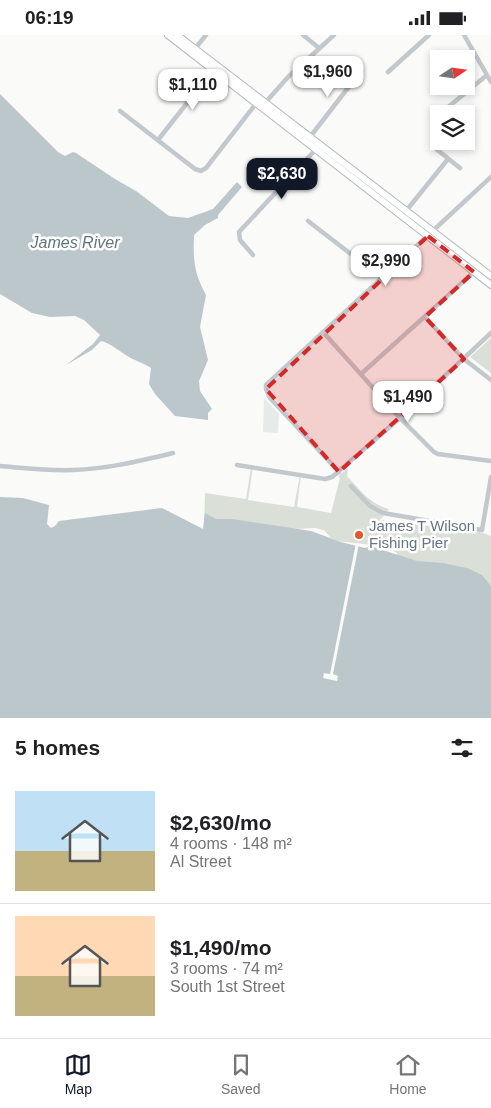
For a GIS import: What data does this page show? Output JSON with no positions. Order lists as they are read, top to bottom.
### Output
{
  "water": ["James River"],
  "places": ["James T Wilson Fishing Pier"],
  "north": "right",
  "page": {
    "status": "06:19",
    "price": [
      "$1,960",
      "$1,110",
      "$2,630",
      "$2,990",
      "$1,490"
    ],
    "heading": "5 homes",
    "list": [
      {
        "name": "$2,630/mo",
        "note": "4 rooms · 148 m² · Al Street"
      },
      {
        "name": "$1,490/mo",
        "note": "3 rooms · 74 m² · South 1st Street"
      }
    ],
    "tabs": ["Map", "Saved", "Home"]
  }
}
